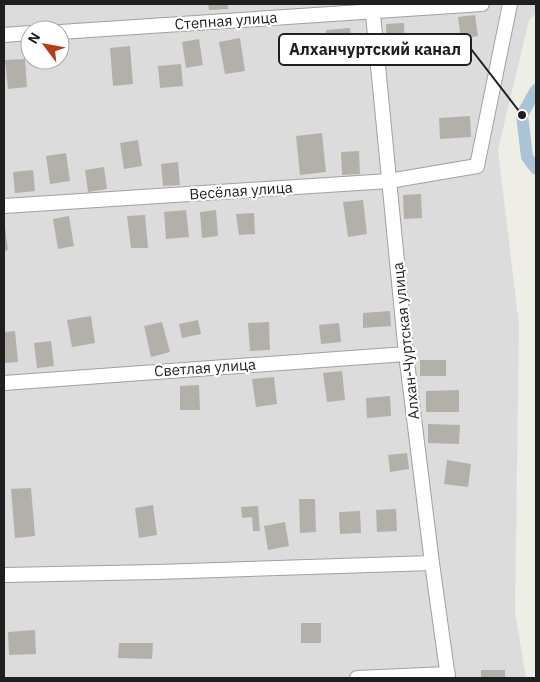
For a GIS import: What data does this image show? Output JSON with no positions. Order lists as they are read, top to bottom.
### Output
{
  "streets": {
    "street": [
      "Степная улица",
      "Весёлая улица",
      "Алхан-Чуртская улица",
      "Светлая улица"
    ]
  },
  "crossings": [
    ["Степная улица", "Алхан-Чуртская улица"],
    ["Весёлая улица", "Алхан-Чуртская улица"],
    ["Алхан-Чуртская улица", "Светлая улица"]
  ],
  "places": ["Алханчуртский канал"],
  "north": "top left"
}
